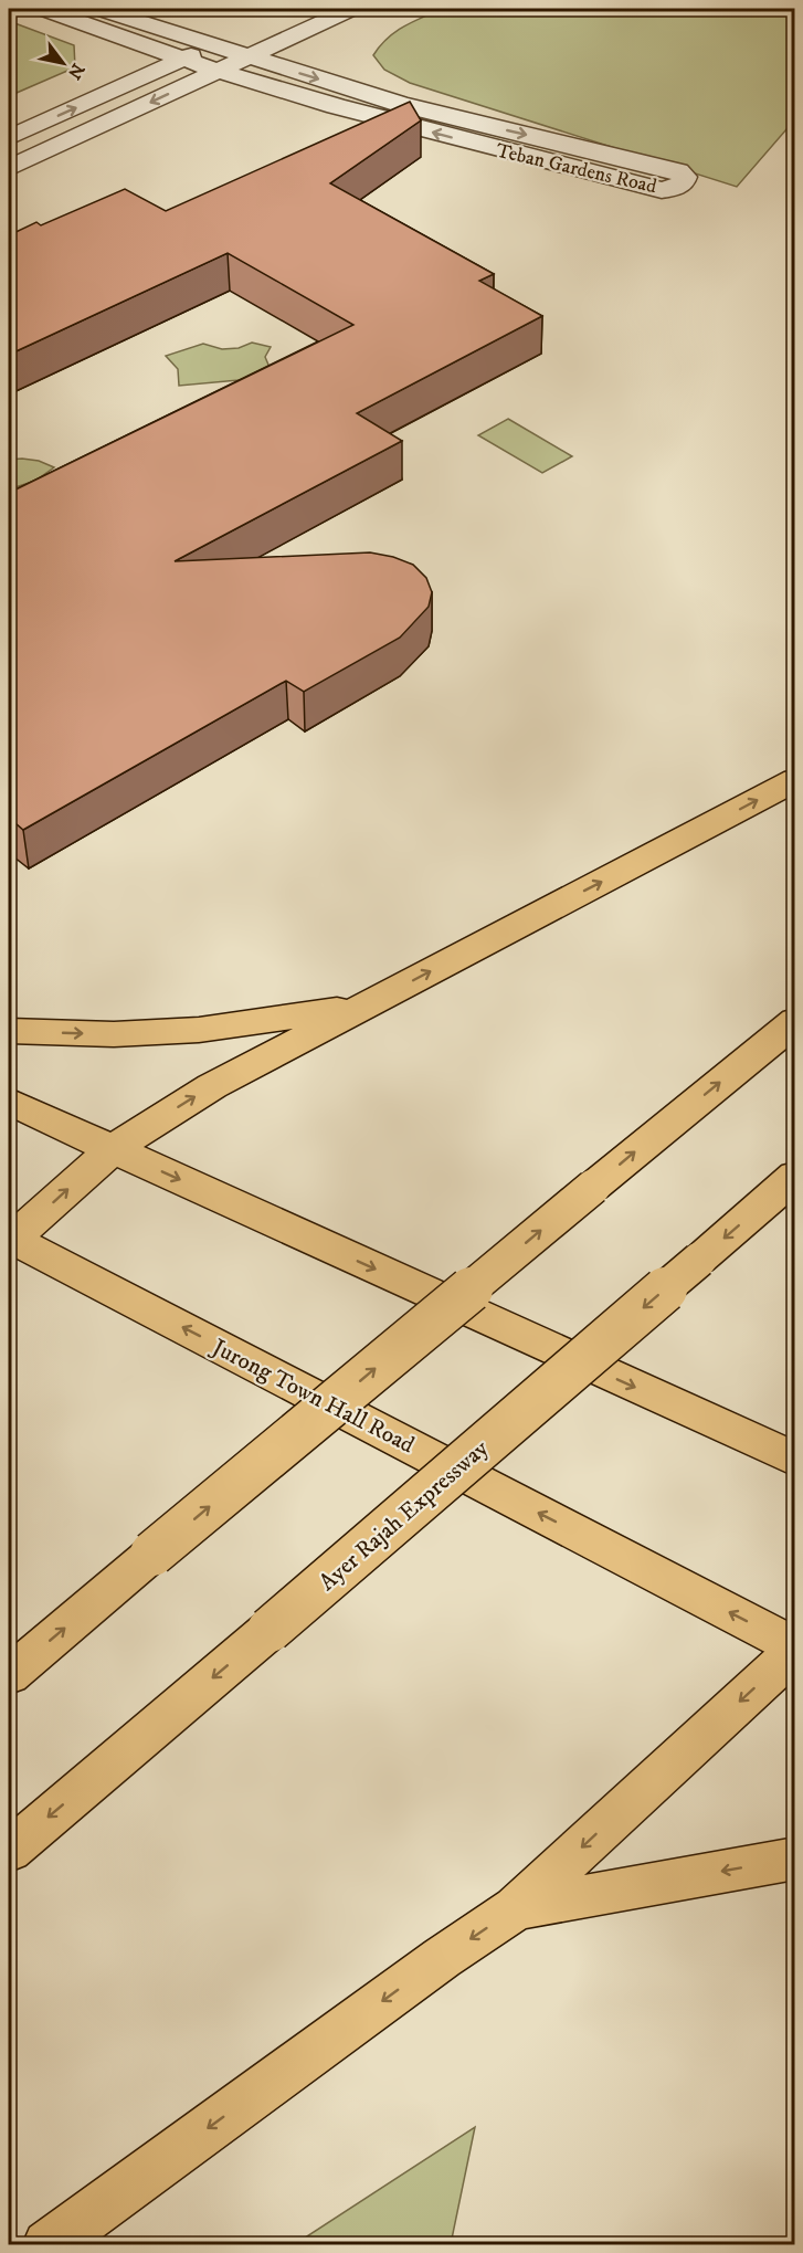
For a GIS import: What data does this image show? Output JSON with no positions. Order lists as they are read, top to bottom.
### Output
{
  "streets": {
    "main road": ["Jurong Town Hall Road", "Ayer Rajah Expressway"],
    "street": ["Teban Gardens Road"]
  },
  "north": "bottom right"
}
